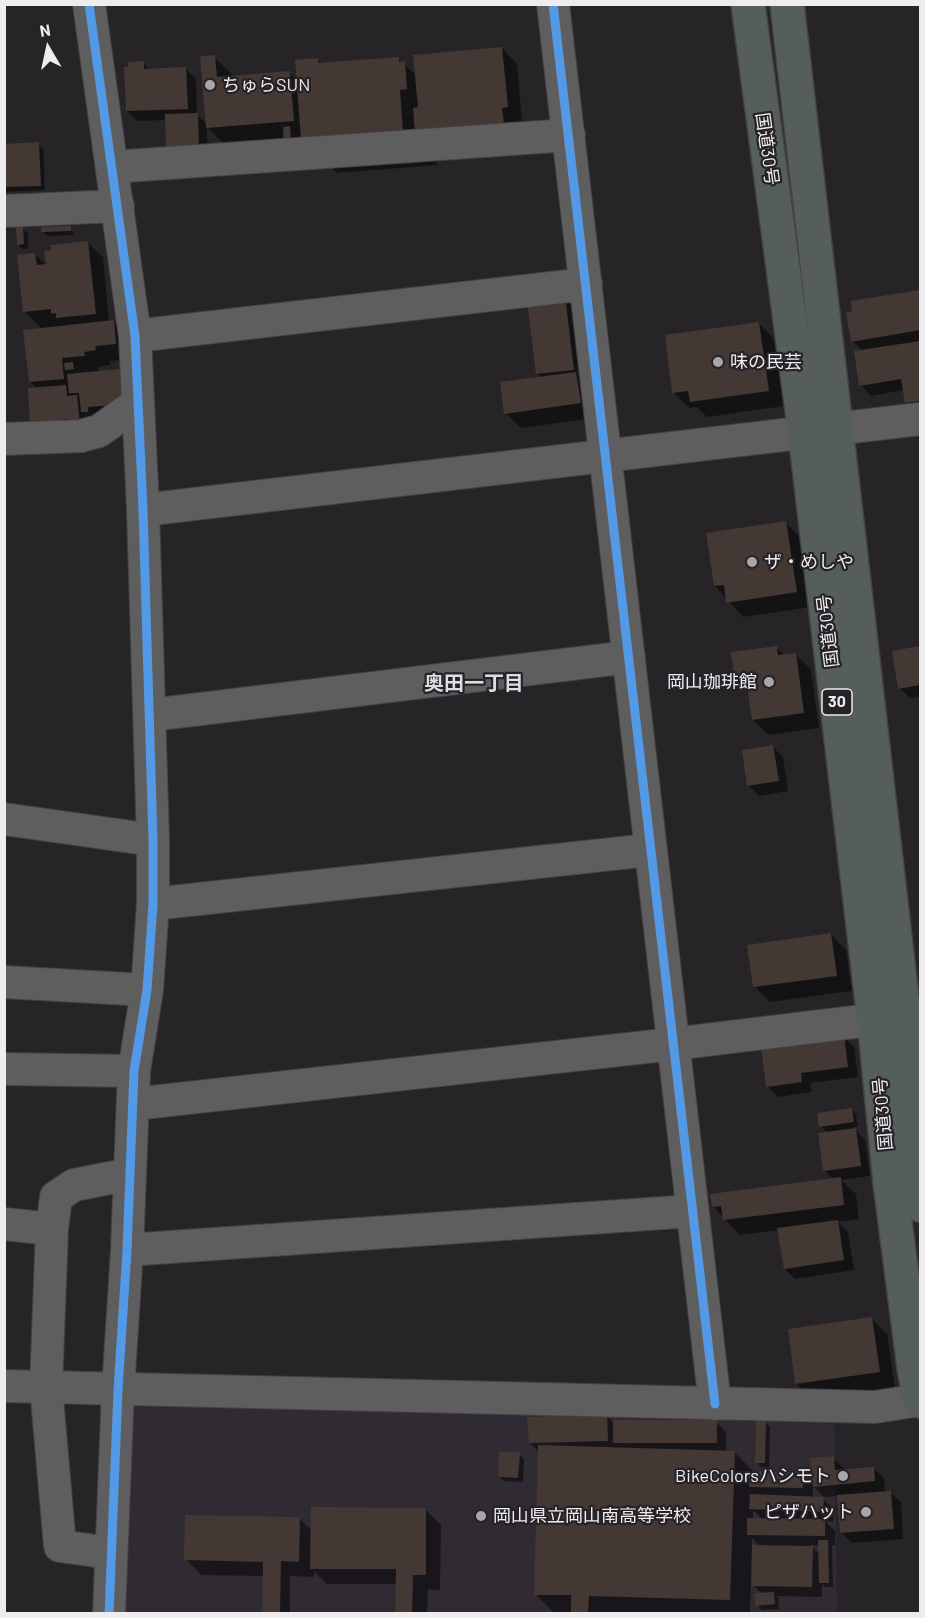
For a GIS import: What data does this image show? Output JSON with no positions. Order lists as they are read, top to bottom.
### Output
{
  "streets": {
    "highway": ["国道30号", "30"]
  },
  "districts": ["奥田一丁目"],
  "places": [
    "ちゅらSUN",
    "味の民芸",
    "ザ・めしや",
    "岡山珈琲館",
    "BikeColorsハシモト",
    "ピザハット",
    "岡山県立岡山南高等学校"
  ],
  "north": "top"
}
